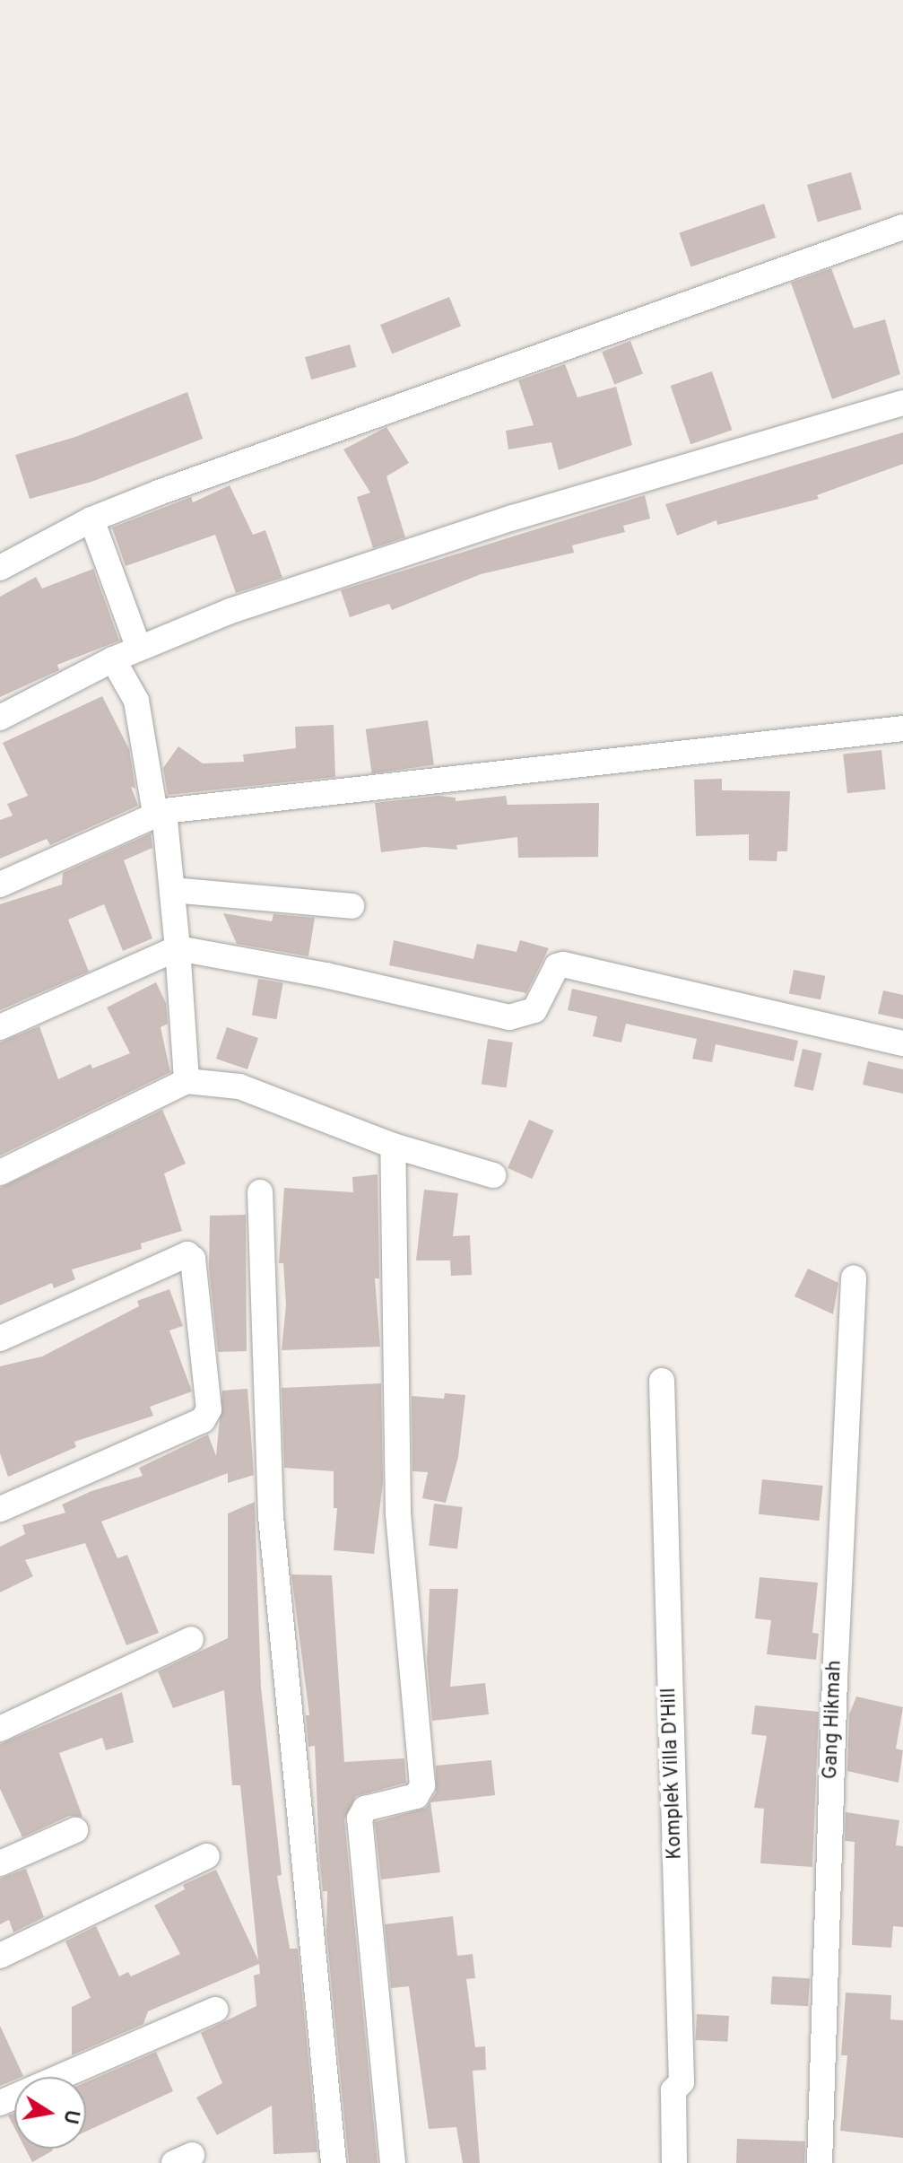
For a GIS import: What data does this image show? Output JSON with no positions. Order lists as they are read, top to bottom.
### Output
{
  "streets": {
    "street": ["Gang Hikmah", "Komplek Villa D'Hill"]
  },
  "north": "right"
}
